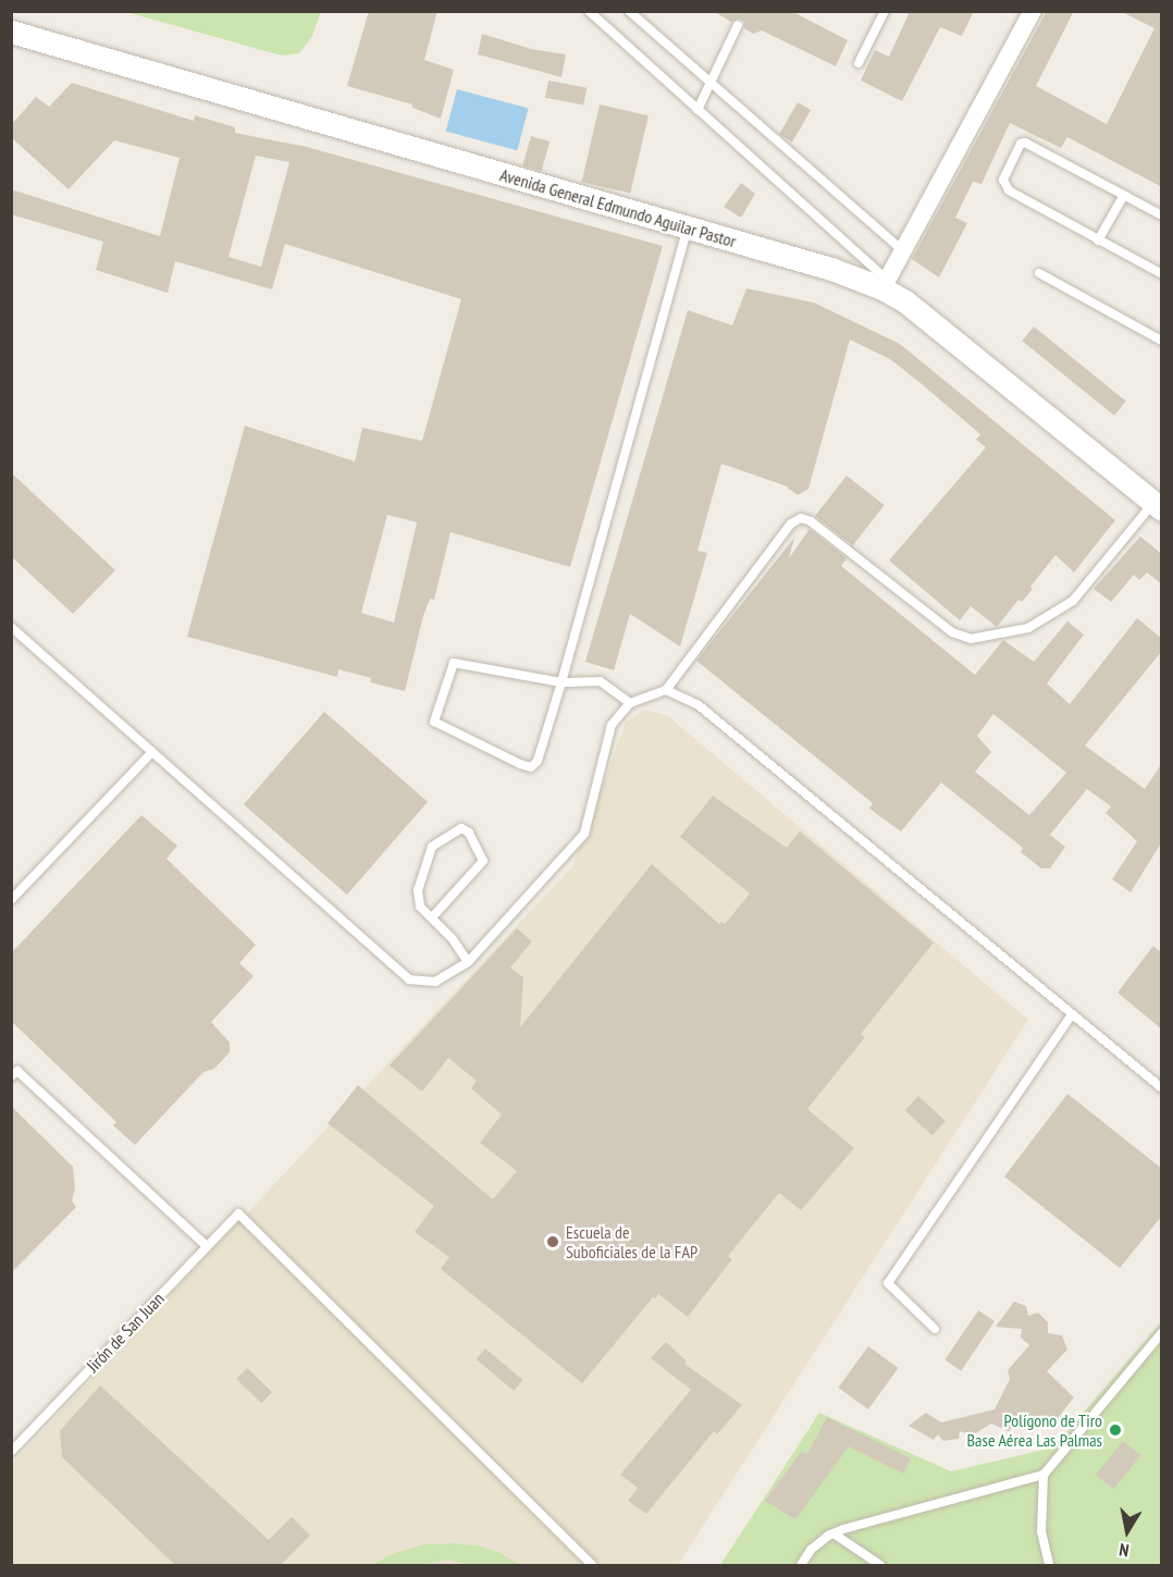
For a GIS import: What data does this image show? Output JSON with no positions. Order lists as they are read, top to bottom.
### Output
{
  "streets": {
    "street": ["Avenida General Edmundo Aguilar Pastor"],
    "lane": ["Jirón de San Juan"]
  },
  "places": ["Escuela de Suboficiales de la FAP", "Polígono de Tiro Base Aérea Las Palmas"],
  "north": "bottom"
}
